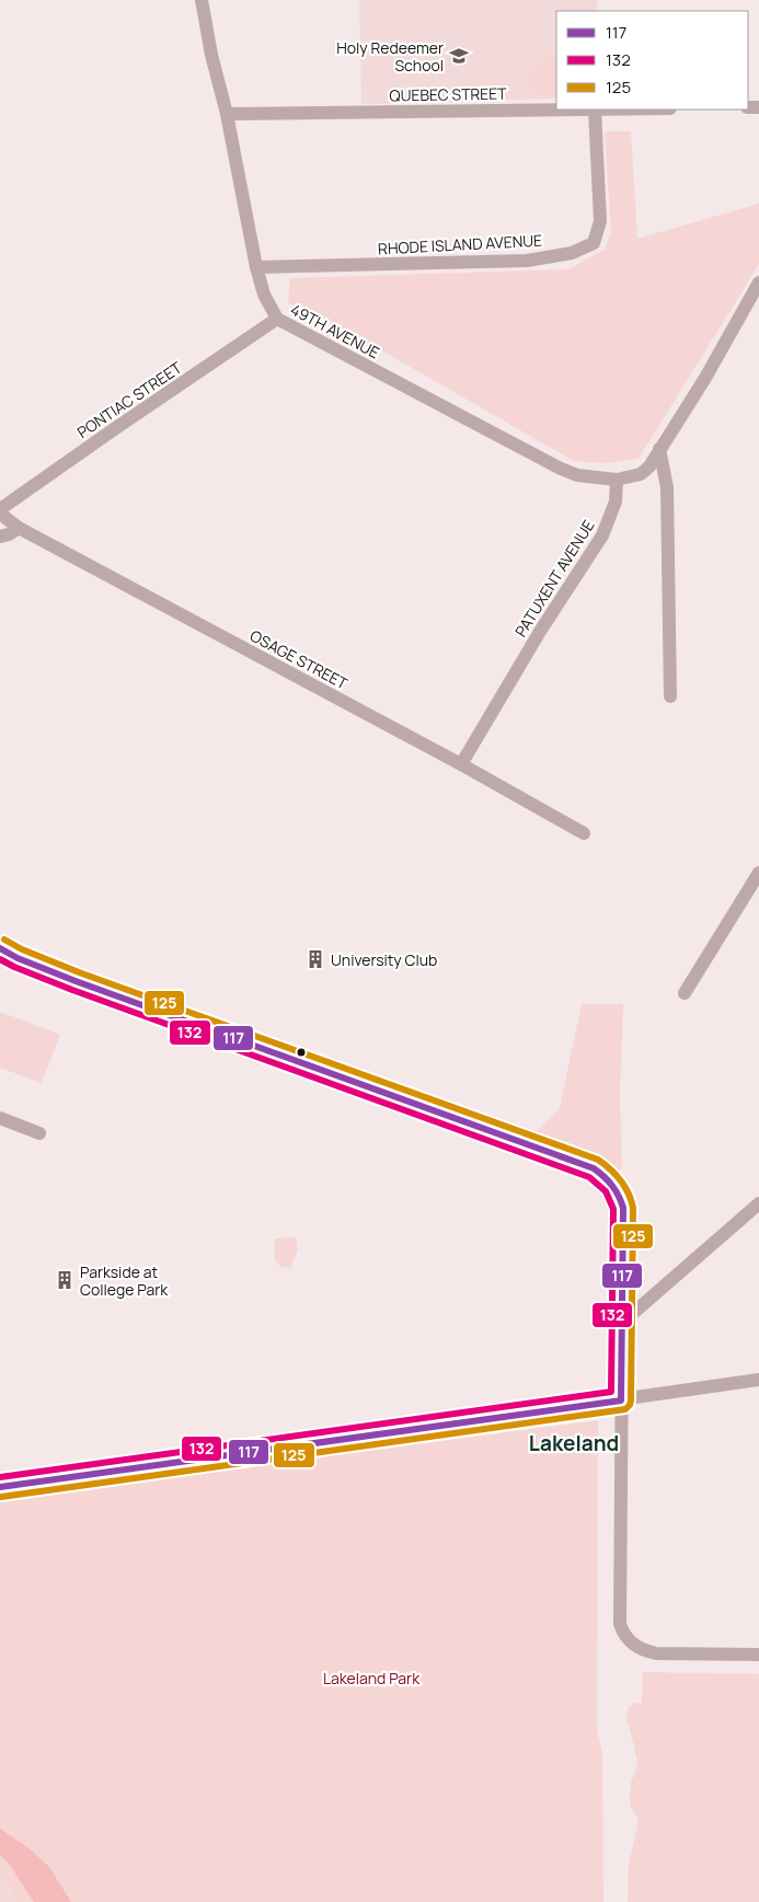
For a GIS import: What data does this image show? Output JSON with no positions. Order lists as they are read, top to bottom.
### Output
{
  "streets": {
    "street": [
      "QUEBEC STREET",
      "RHODE ISLAND AVENUE",
      "49TH AVENUE",
      "PONTIAC STREET",
      "PATUXENT AVENUE",
      "OSAGE STREET"
    ]
  },
  "crossings": [
    ["QUEBEC STREET", "RHODE ISLAND AVENUE"],
    ["QUEBEC STREET", "49TH AVENUE"],
    ["RHODE ISLAND AVENUE", "49TH AVENUE"],
    ["49TH AVENUE", "PONTIAC STREET"],
    ["49TH AVENUE", "PATUXENT AVENUE"],
    ["PATUXENT AVENUE", "OSAGE STREET"]
  ],
  "districts": ["Lakeland"],
  "parks": ["Lakeland Park"],
  "places": {
    "school or university": ["Holy Redeemer School"],
    "building": ["University Club", "Parkside at College Park"]
  },
  "lines": ["transit line 125", "transit line 117", "transit line 132"],
  "legend": ["117", "132", "125"]
}
